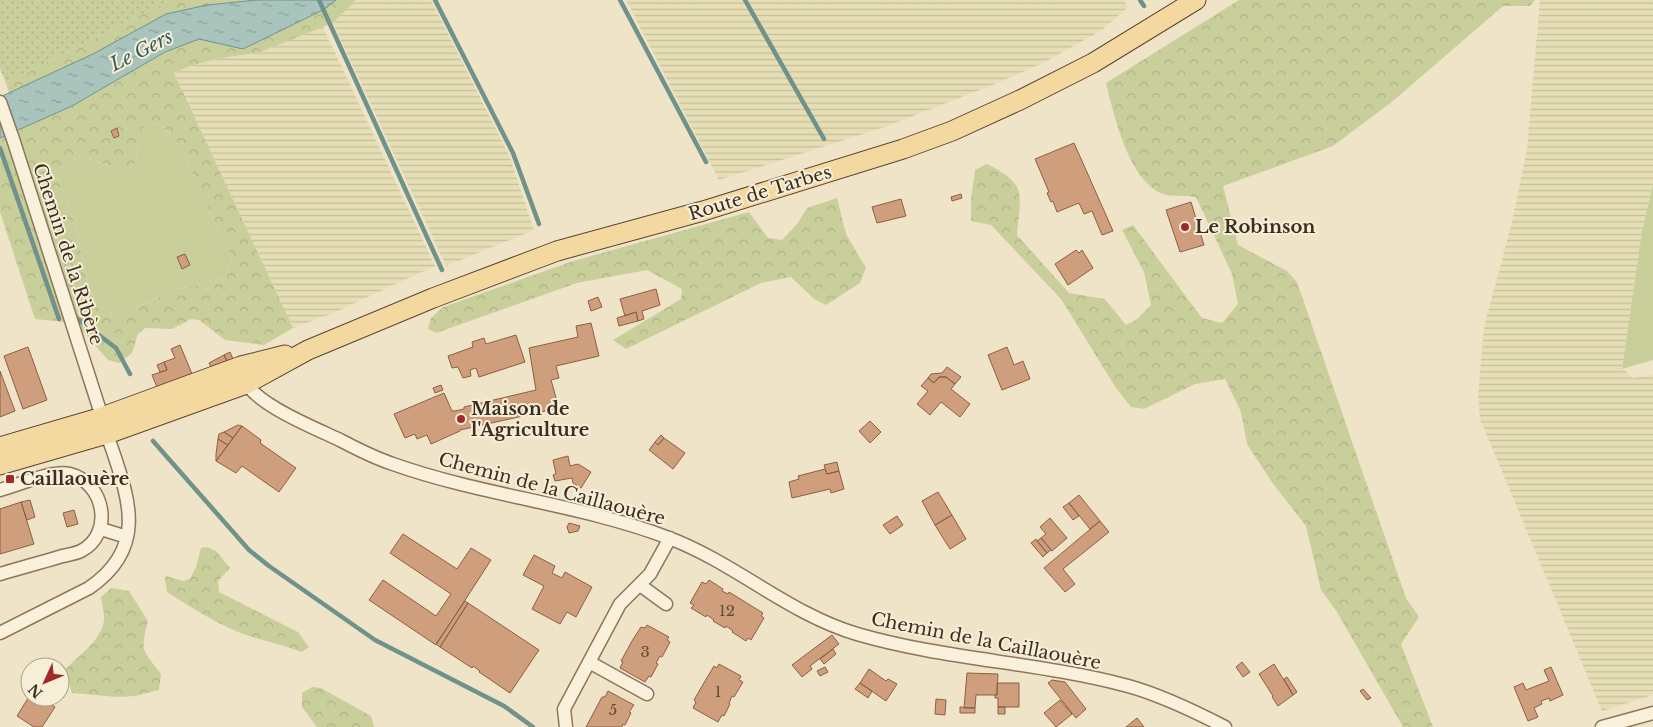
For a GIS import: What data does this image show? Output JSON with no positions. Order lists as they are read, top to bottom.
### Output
{
  "streets": {
    "main road": ["Route de Tarbes"],
    "street": ["Chemin de la Ribère", "Chemin de la Caillaouère"]
  },
  "crossings": [
    ["Route de Tarbes", "Chemin de la Ribère"],
    ["Route de Tarbes", "Chemin de la Caillaouère"]
  ],
  "water": ["Le Gers"],
  "places": {
    "other": ["Le Robinson", "Maison de l'Agriculture"],
    "transit": ["Caillaouère"]
  },
  "house_numbers": [
    "12",
    "3",
    "1",
    "5"
  ],
  "north": "bottom left"
}
